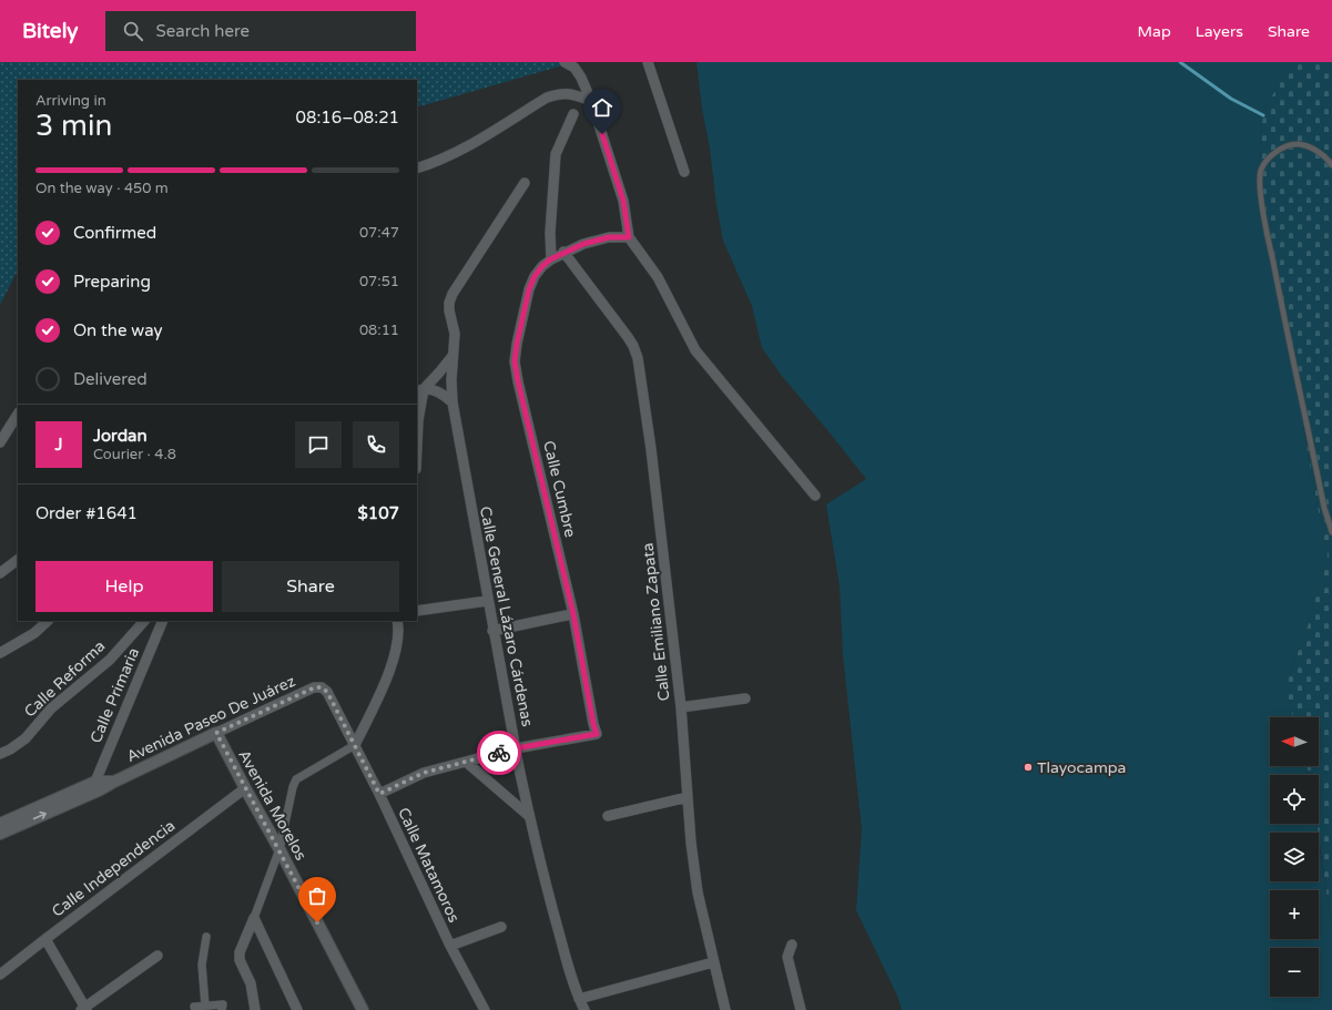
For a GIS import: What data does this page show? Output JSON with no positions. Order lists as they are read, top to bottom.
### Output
{
  "streets": {
    "street": [
      "Calle Cumbre",
      "Calle General Lázaro Cárdenas",
      "Calle Emiliano Zapata",
      "Calle Reforma",
      "Calle Primaria",
      "Avenida Paseo De Juárez",
      "Avenida Morelos",
      "Calle Matamoros",
      "Calle Independencia"
    ]
  },
  "crossings": [
    ["Calle Cumbre", "Calle General Lázaro Cárdenas"],
    ["Calle Cumbre", "Calle Emiliano Zapata"],
    ["Calle Primaria", "Avenida Paseo De Juárez"],
    ["Avenida Paseo De Juárez", "Avenida Morelos"],
    ["Avenida Paseo De Juárez", "Calle Matamoros"],
    ["Avenida Morelos", "Calle Independencia"]
  ],
  "places": ["Tlayocampa"],
  "north": "left",
  "page": {
    "header": "Bitely",
    "search": "Search here",
    "nav": ["Map", "Layers", "Share"],
    "heading": ["3 min", "Arriving in", "08:16–08:21"],
    "panel": [
      "Jordan",
      "Courier · 4.8",
      "Order #1641",
      "$107"
    ],
    "bar": "On the way · 450 m",
    "list": [
      ["Confirmed", "07:47"],
      ["Preparing", "07:51"],
      ["On the way", "08:11"],
      "Delivered"
    ],
    "round": "J",
    "buttons": ["Help", "Share"],
    "map_buttons": ["+", "−"]
  }
}
